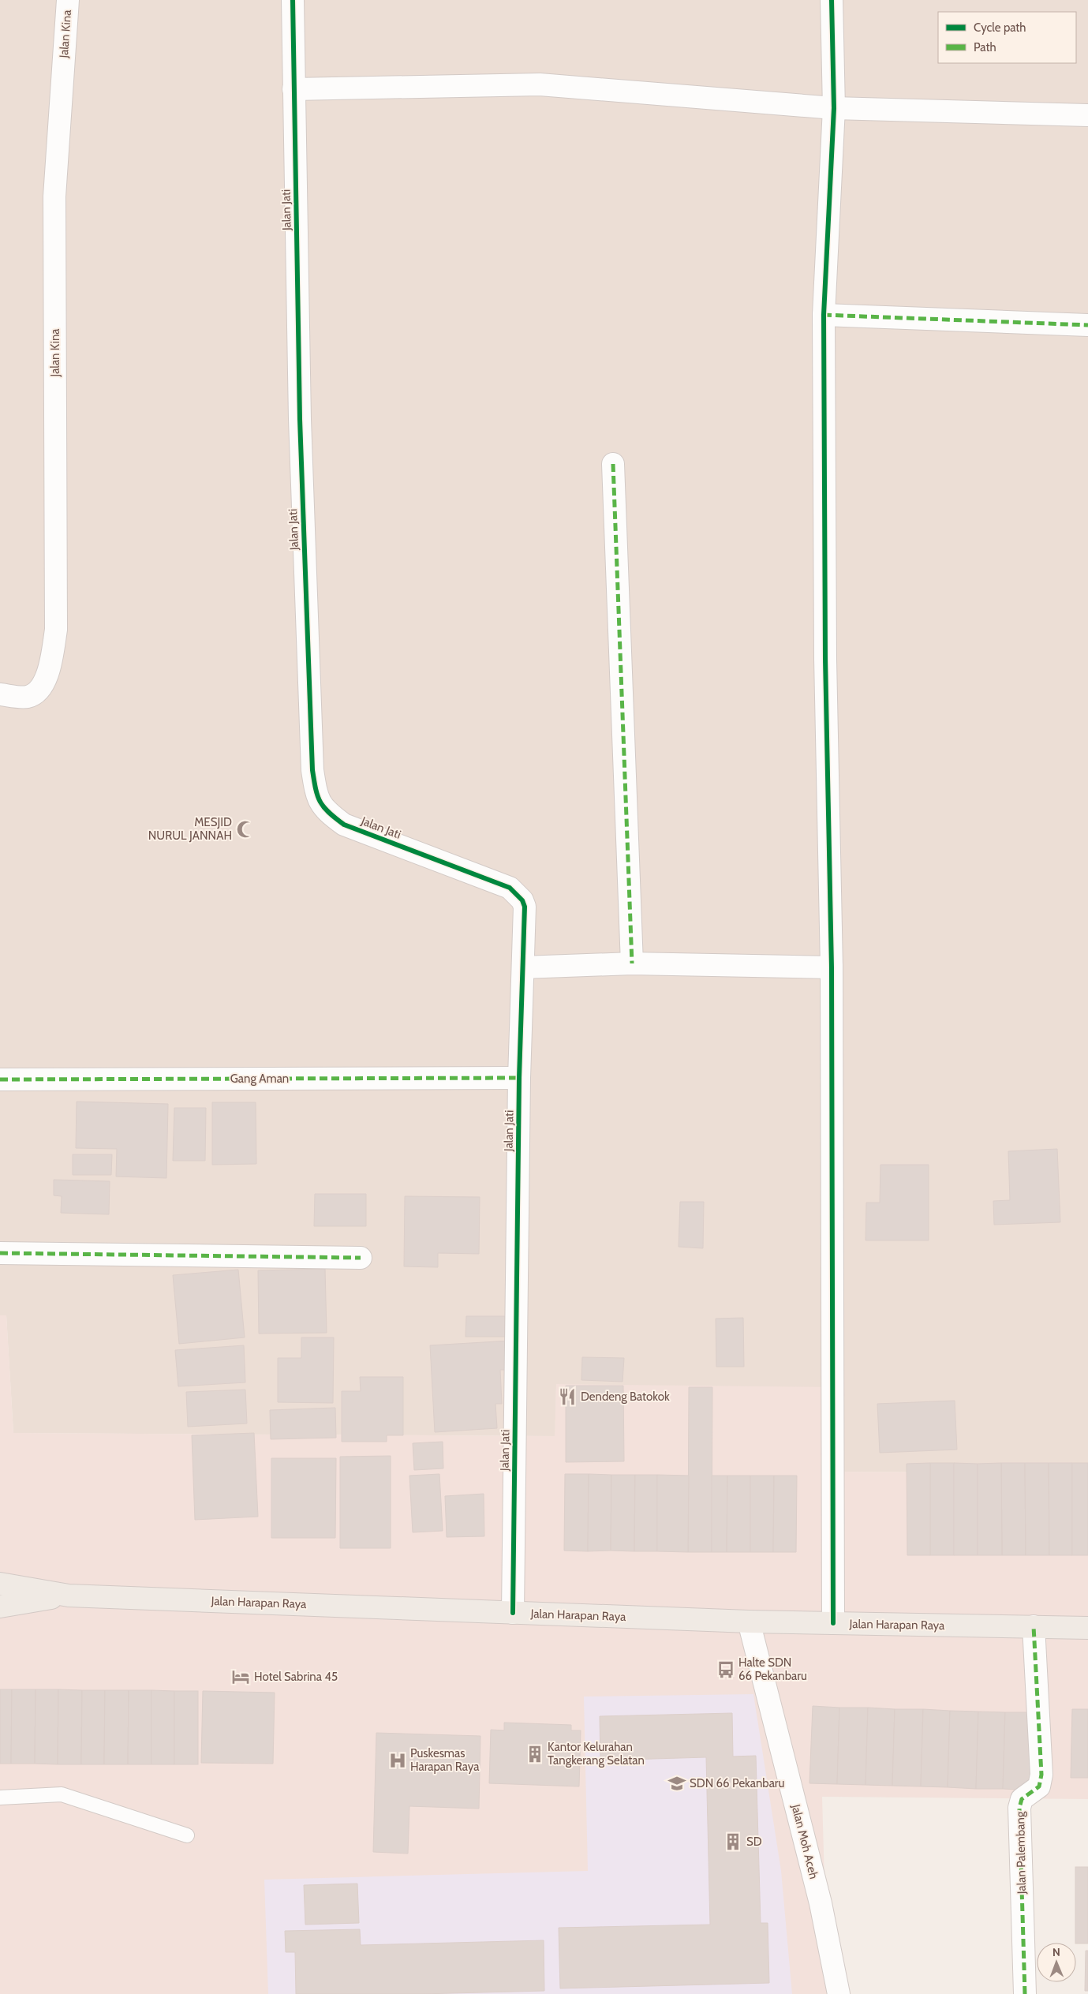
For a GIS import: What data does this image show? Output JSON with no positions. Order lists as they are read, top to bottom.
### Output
{
  "streets": {
    "main road": ["Jalan Harapan Raya"],
    "street": [
      "Jalan Kina",
      "Jalan Jati",
      "Gang Aman",
      "Jalan Moh Aceh",
      "Jalan Palembang"
    ]
  },
  "crossings": [
    ["Jalan Jati", "Gang Aman"],
    ["Jalan Jati", "Jalan Harapan Raya"],
    ["Jalan Harapan Raya", "Jalan Moh Aceh"],
    ["Jalan Harapan Raya", "Jalan Palembang"]
  ],
  "places": {
    "mosque": ["MESJID NURUL JANNAH"],
    "restaurant": ["Dendeng Batokok"],
    "bus stop": ["Halte SDN 66 Pekanbaru"],
    "hotel": ["Hotel Sabrina 45"],
    "building": ["Kantor Kelurahan Tangkerang Selatan", "SD"],
    "hospital": ["Puskesmas Harapan Raya"],
    "school or university": ["SDN 66 Pekanbaru"]
  },
  "legend": ["Cycle path", "Path"],
  "north": "top"
}
